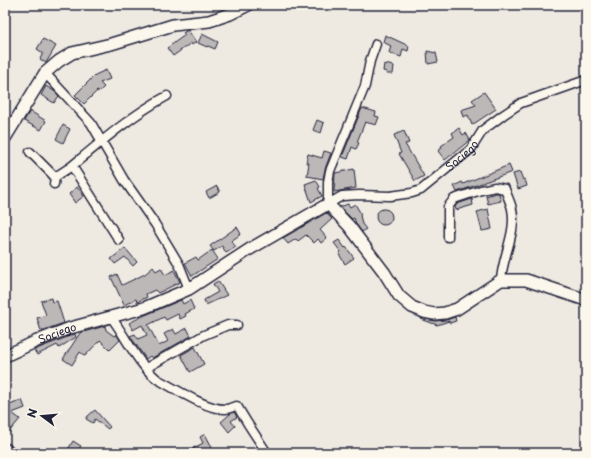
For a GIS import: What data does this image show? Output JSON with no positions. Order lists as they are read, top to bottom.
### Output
{
  "streets": {
    "main road": ["Sociego"]
  },
  "north": "left"
}
